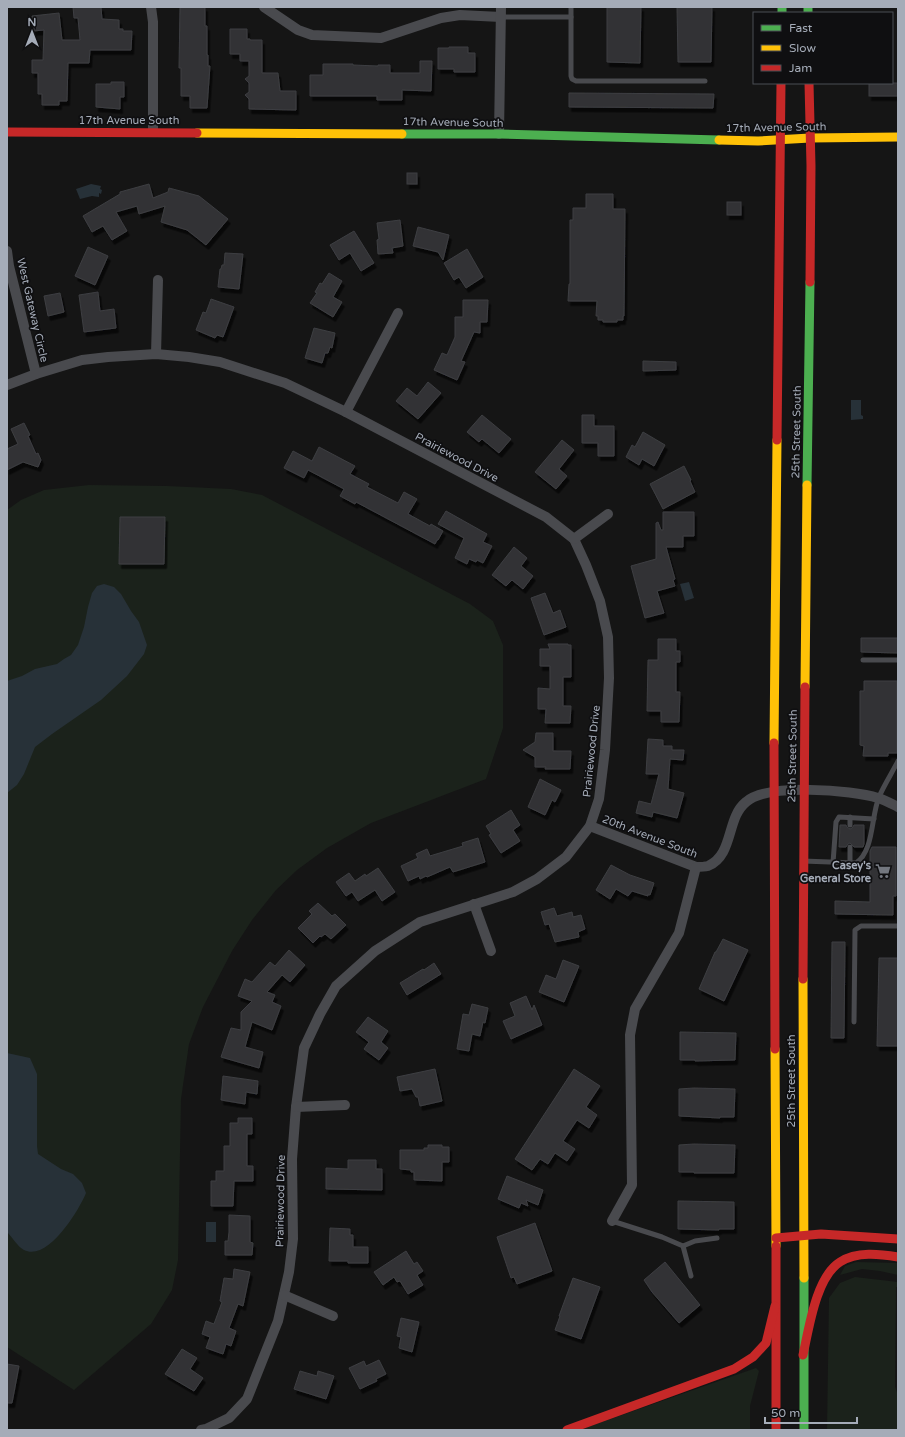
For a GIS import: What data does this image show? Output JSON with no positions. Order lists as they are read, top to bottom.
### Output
{
  "streets": {
    "main road": ["17th Avenue South", "25th Street South"],
    "street": ["West Gateway Circle", "Prairiewood Drive", "20th Avenue South"]
  },
  "crossings": [
    ["17th Avenue South", "25th Street South"],
    ["West Gateway Circle", "Prairiewood Drive"],
    ["25th Street South", "20th Avenue South"],
    ["Prairiewood Drive", "20th Avenue South"]
  ],
  "places": {
    "supermarket": ["Casey's General Store"]
  },
  "legend": ["Fast", "Slow", "Jam"],
  "scale_bar": "50 m",
  "north": "top"
}
